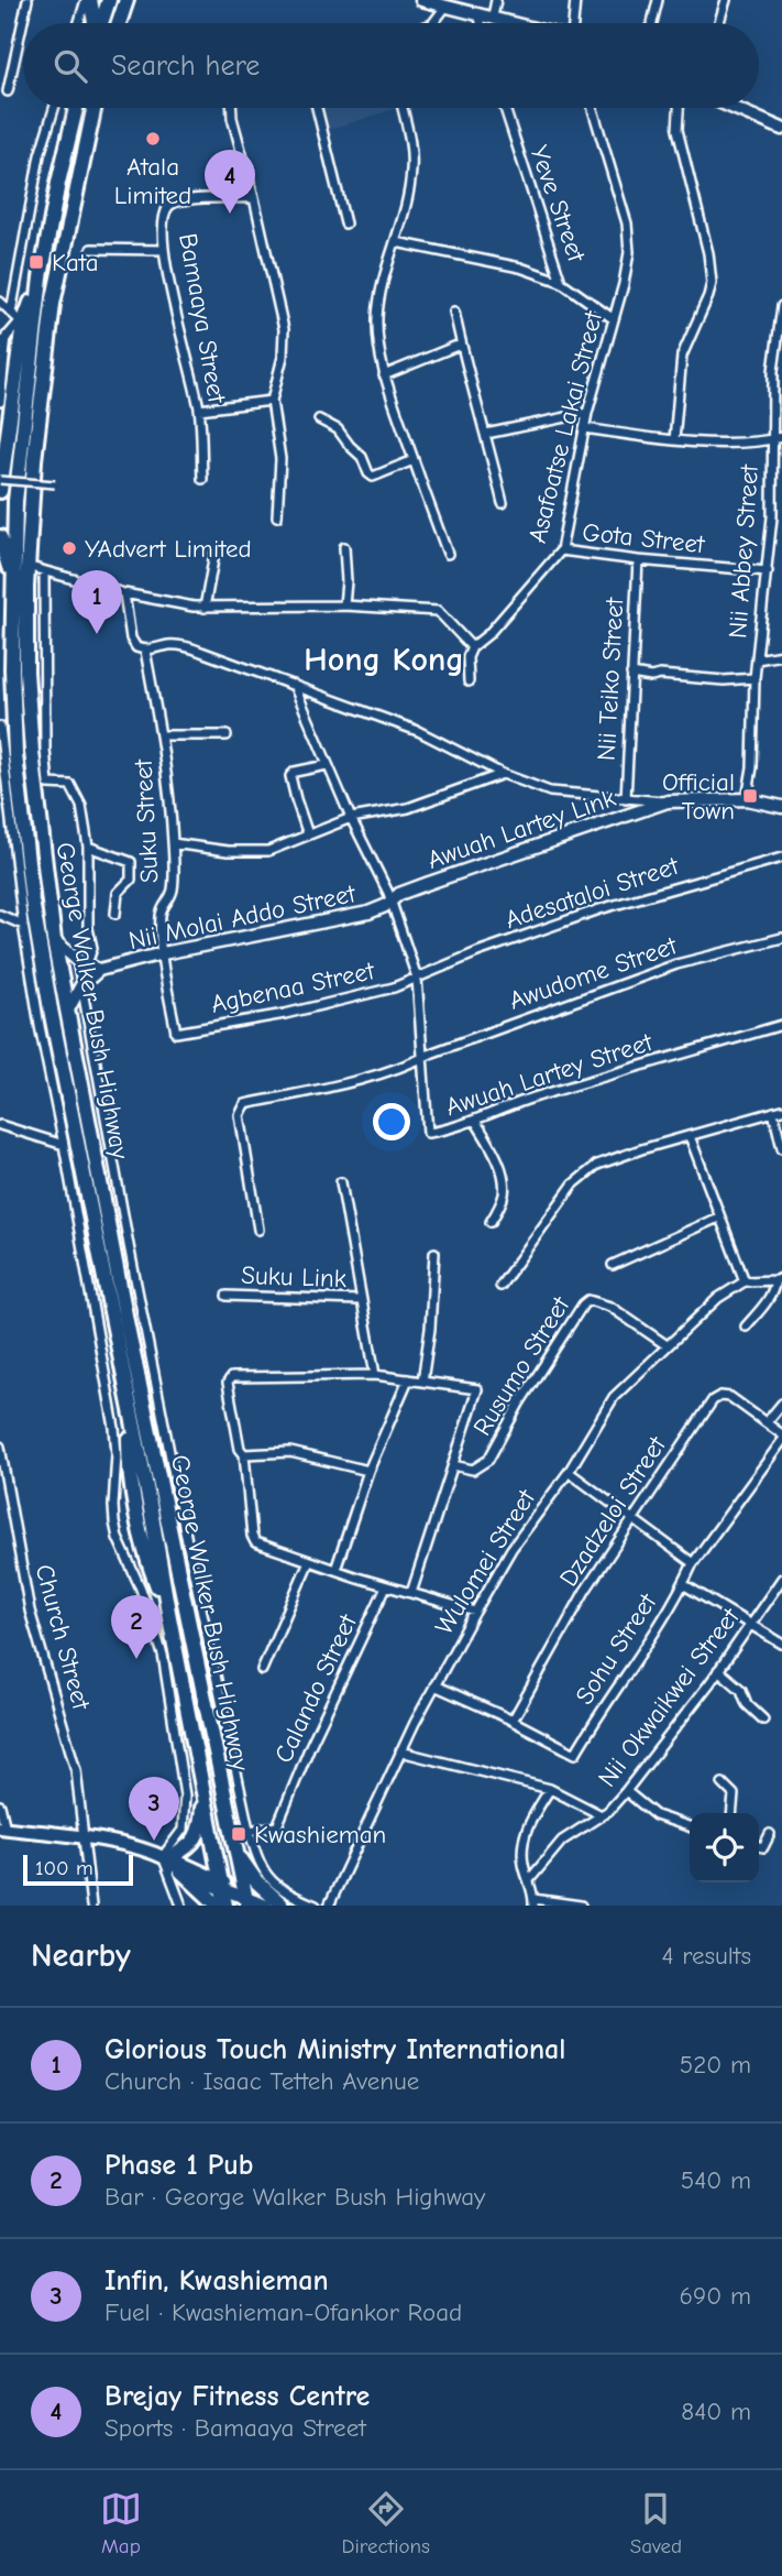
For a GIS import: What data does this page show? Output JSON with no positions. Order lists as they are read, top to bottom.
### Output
{
  "streets": {
    "highway": ["George Walker Bush Highway"],
    "street": [
      "Yeve Street",
      "Bamaaya Street",
      "Asafoatse Lakai Street",
      "Gota Street",
      "Nii Abbey Street",
      "Nii Teiko Street",
      "Suku Street",
      "Awuah Lartey Link",
      "Adesataloi Street",
      "Nii Molai Addo Street",
      "Awudome Street",
      "Agbenaa Street",
      "Awuah Lartey Street",
      "Suku Link",
      "Rusumo Street",
      "Dzadzeloi Street",
      "Wulomei Street",
      "Church Street",
      "Sohu Street",
      "Calando Street",
      "Nii Okwaikwei Street"
    ]
  },
  "crossings": [
    ["Asafoatse Lakai Street", "Gota Street"],
    ["Gota Street", "Nii Abbey Street"],
    ["Gota Street", "Nii Teiko Street"],
    ["Nii Abbey Street", "Awuah Lartey Link"],
    ["Suku Street", "Nii Molai Addo Street"],
    ["Suku Street", "Agbenaa Street"],
    ["Awuah Lartey Link", "Nii Molai Addo Street"],
    ["Awuah Lartey Link", "Awuah Lartey Street"],
    ["Adesataloi Street", "Agbenaa Street"],
    ["Adesataloi Street", "Awuah Lartey Street"],
    ["Nii Molai Addo Street", "George Walker Bush Highway"],
    ["Nii Molai Addo Street", "Awuah Lartey Street"],
    ["Awudome Street", "Awuah Lartey Street"],
    ["Agbenaa Street", "Awuah Lartey Street"],
    ["Rusumo Street", "Wulomei Street"],
    ["Dzadzeloi Street", "Sohu Street"],
    ["Wulomei Street", "Sohu Street"],
    ["Wulomei Street", "Nii Okwaikwei Street"]
  ],
  "districts": ["Hong Kong"],
  "places": {
    "other": ["Atala Limited", "YAdvert Limited"],
    "transit": ["Kata", "Official Town", "Kwashieman"]
  },
  "scale_bar": "100 m",
  "page": {
    "search": "Search here",
    "pins": [
      "4",
      "1",
      "2",
      "3"
    ],
    "scale": "100 m",
    "heading": ["Nearby", "4 results"],
    "list": [
      {
        "mark": "1",
        "name": "Glorious Touch Ministry International",
        "note": "Church · Isaac Tetteh Avenue",
        "value": "520 m"
      },
      {
        "mark": "2",
        "name": "Phase 1 Pub",
        "note": "Bar · George Walker Bush Highway",
        "value": "540 m"
      },
      {
        "mark": "3",
        "name": "Infin, Kwashieman",
        "note": "Fuel · Kwashieman-Ofankor Road",
        "value": "690 m"
      },
      {
        "mark": "4",
        "name": "Brejay Fitness Centre",
        "note": "Sports · Bamaaya Street",
        "value": "840 m"
      }
    ],
    "nav": ["Map", "Directions", "Saved"]
  }
}
